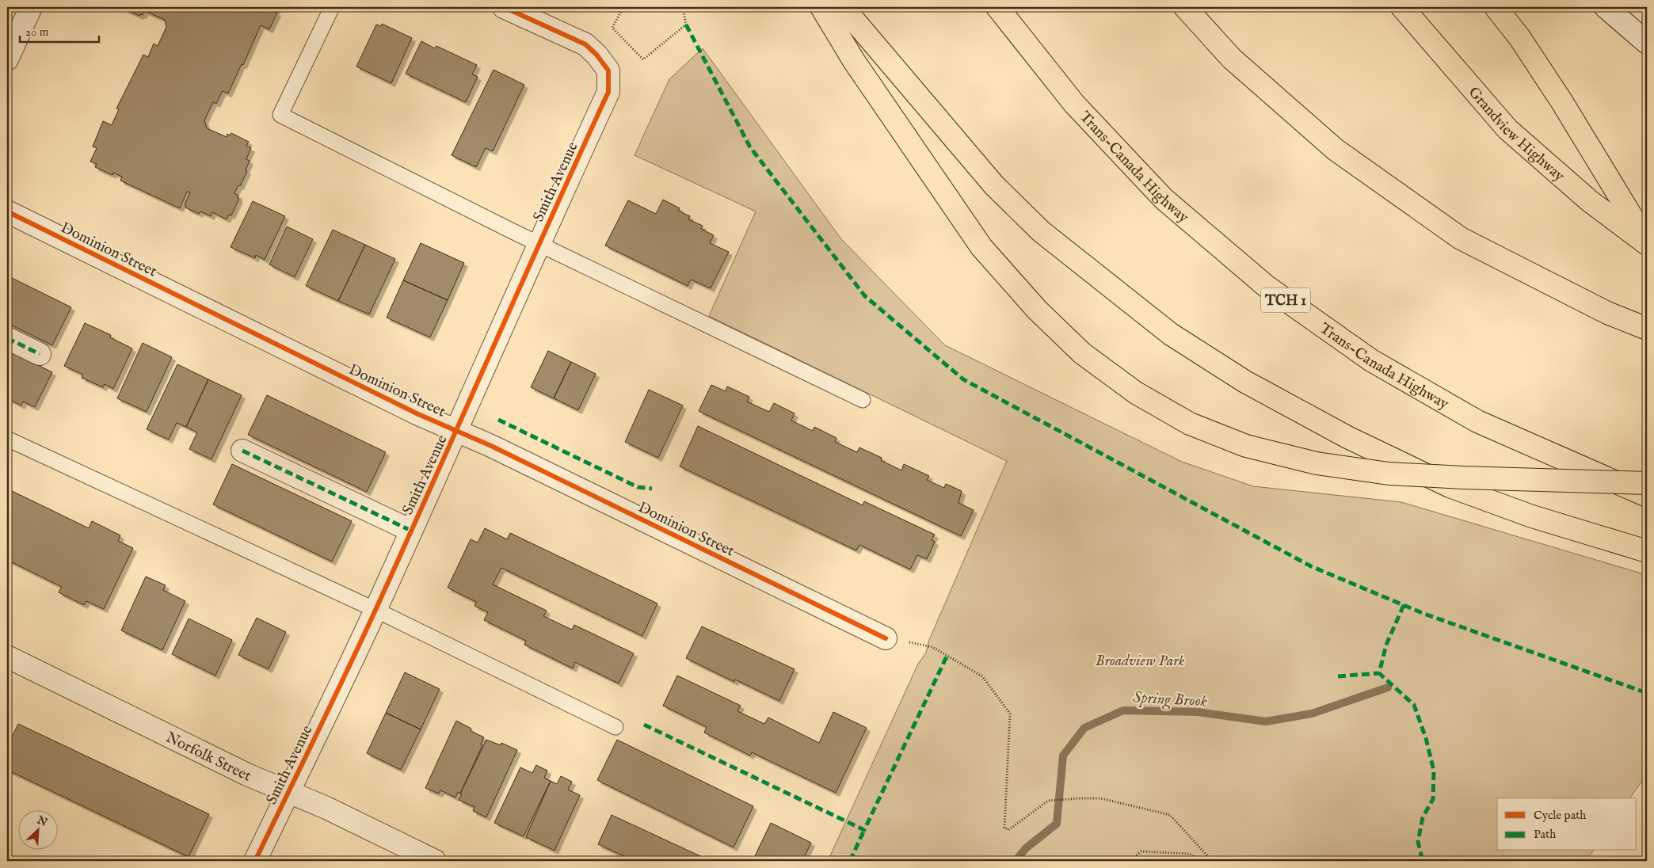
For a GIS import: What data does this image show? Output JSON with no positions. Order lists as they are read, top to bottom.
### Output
{
  "streets": {
    "main road": ["Grandview Highway", "Trans-Canada Highway", "TCH 1"],
    "street": ["Smith Avenue", "Dominion Street", "Norfolk Street"]
  },
  "crossings": [
    ["Smith Avenue", "Dominion Street"],
    ["Smith Avenue", "Norfolk Street"]
  ],
  "water": ["Spring Brook"],
  "parks": ["Broadview Park"],
  "legend": ["Cycle path", "Path"],
  "scale_bar": "20 m",
  "north": "top right"
}
